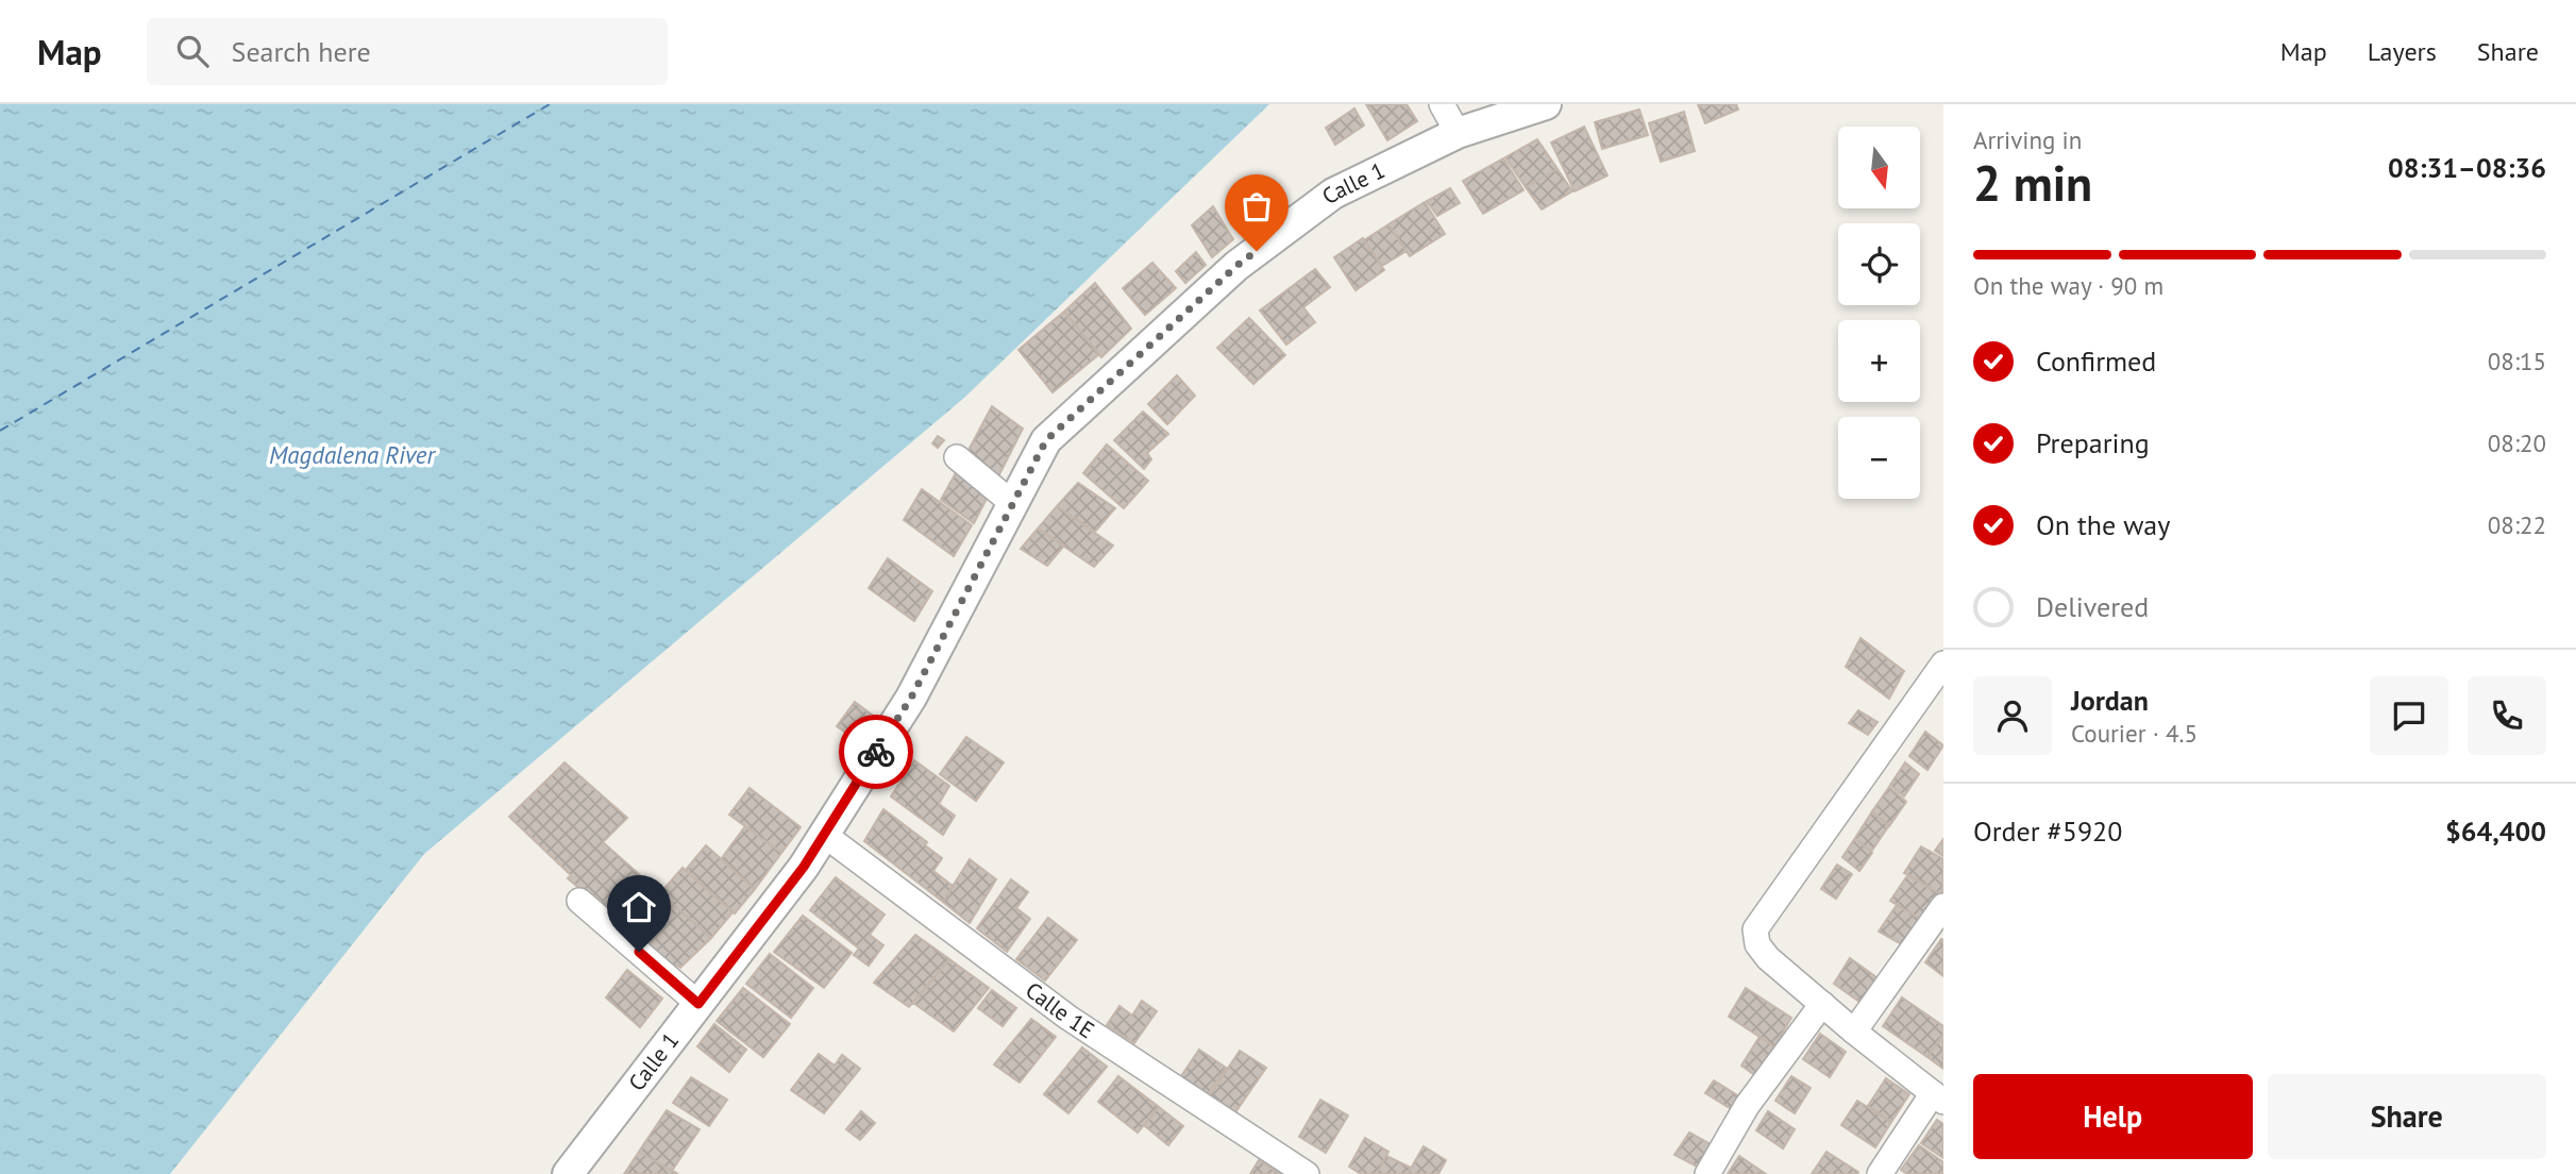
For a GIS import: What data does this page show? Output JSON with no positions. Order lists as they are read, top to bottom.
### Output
{
  "streets": {
    "street": ["Calle 1", "Calle 1E"]
  },
  "crossings": [
    ["Calle 1", "Calle 1E"]
  ],
  "water": ["Magdalena River"],
  "north": "bottom",
  "page": {
    "header": "Map",
    "search": "Search here",
    "nav": ["Map", "Layers", "Share"],
    "heading": ["2 min", "Arriving in", "08:31–08:36"],
    "panel": [
      "Jordan",
      "Courier · 4.5",
      "Order #5920",
      "$64,400"
    ],
    "map_buttons": ["+", "−"],
    "bar": "On the way · 90 m",
    "list": [
      ["Confirmed", "08:15"],
      ["Preparing", "08:20"],
      ["On the way", "08:22"],
      "Delivered"
    ],
    "buttons": ["Help", "Share"]
  }
}
